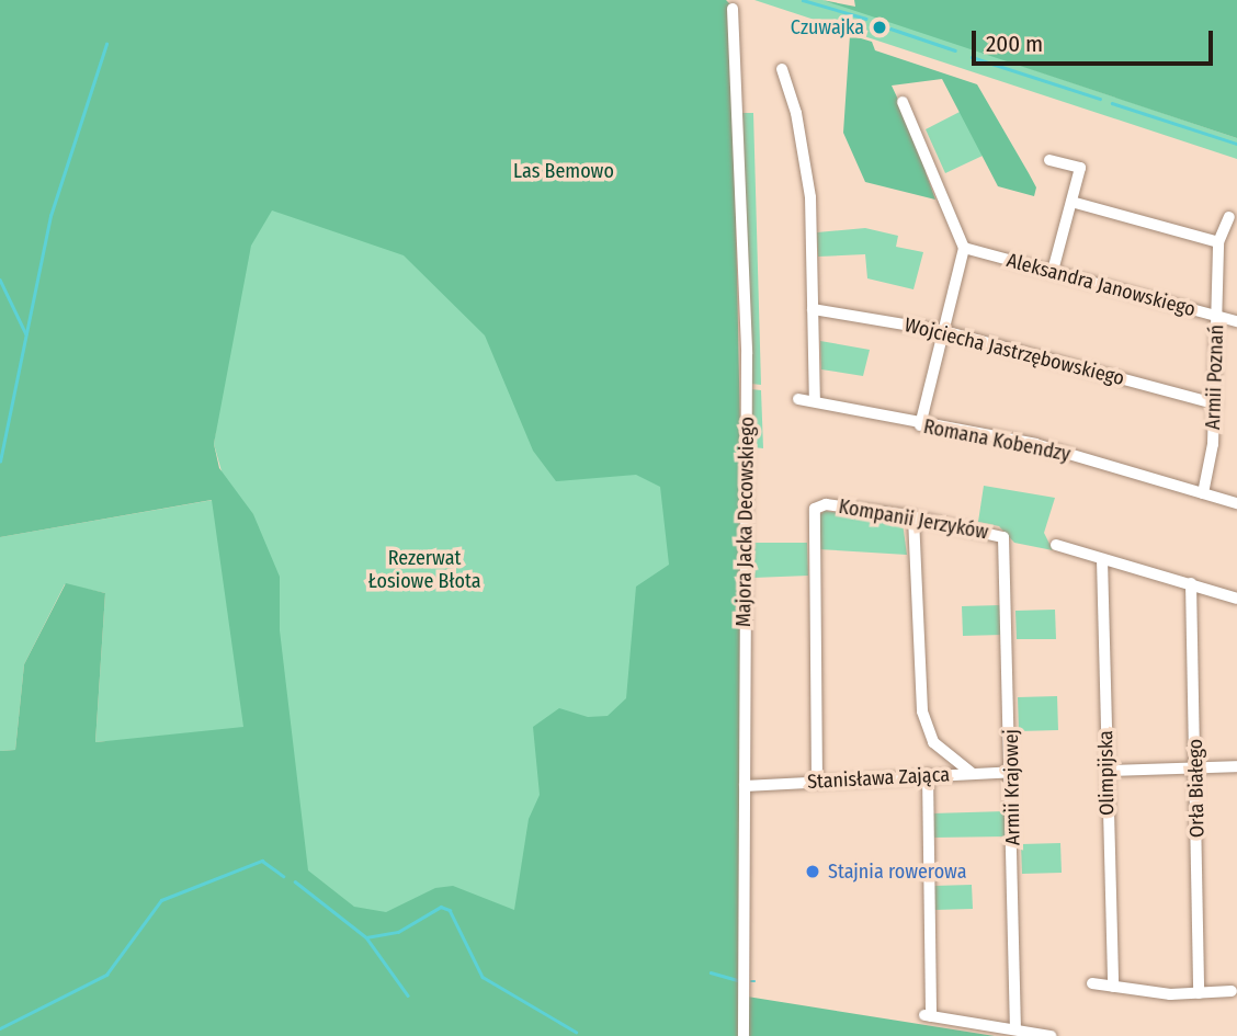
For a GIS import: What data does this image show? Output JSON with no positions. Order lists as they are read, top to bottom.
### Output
{
  "streets": {
    "street": [
      "Aleksandra Janowskiego",
      "Wojciecha Jastrzębowskiego",
      "Armii Poznań",
      "Romana Kobendzy",
      "Kompanii Jerzyków",
      "Majora Jacka Decowskiego",
      "Olimpijska",
      "Stanisława Zająca",
      "Armii Krajowej",
      "Orła Białego"
    ]
  },
  "crossings": [
    ["Aleksandra Janowskiego", "Armii Poznań"],
    ["Wojciecha Jastrzębowskiego", "Armii Poznań"],
    ["Armii Poznań", "Romana Kobendzy"],
    ["Kompanii Jerzyków", "Stanisława Zająca"],
    ["Kompanii Jerzyków", "Armii Krajowej"],
    ["Majora Jacka Decowskiego", "Stanisława Zająca"],
    ["Stanisława Zająca", "Armii Krajowej"]
  ],
  "parks": ["Las Bemowo", "Rezerwat Łosiowe Błota"],
  "places": ["Czuwajka", "Stajnia rowerowa"],
  "scale_bar": "200 m"
}
